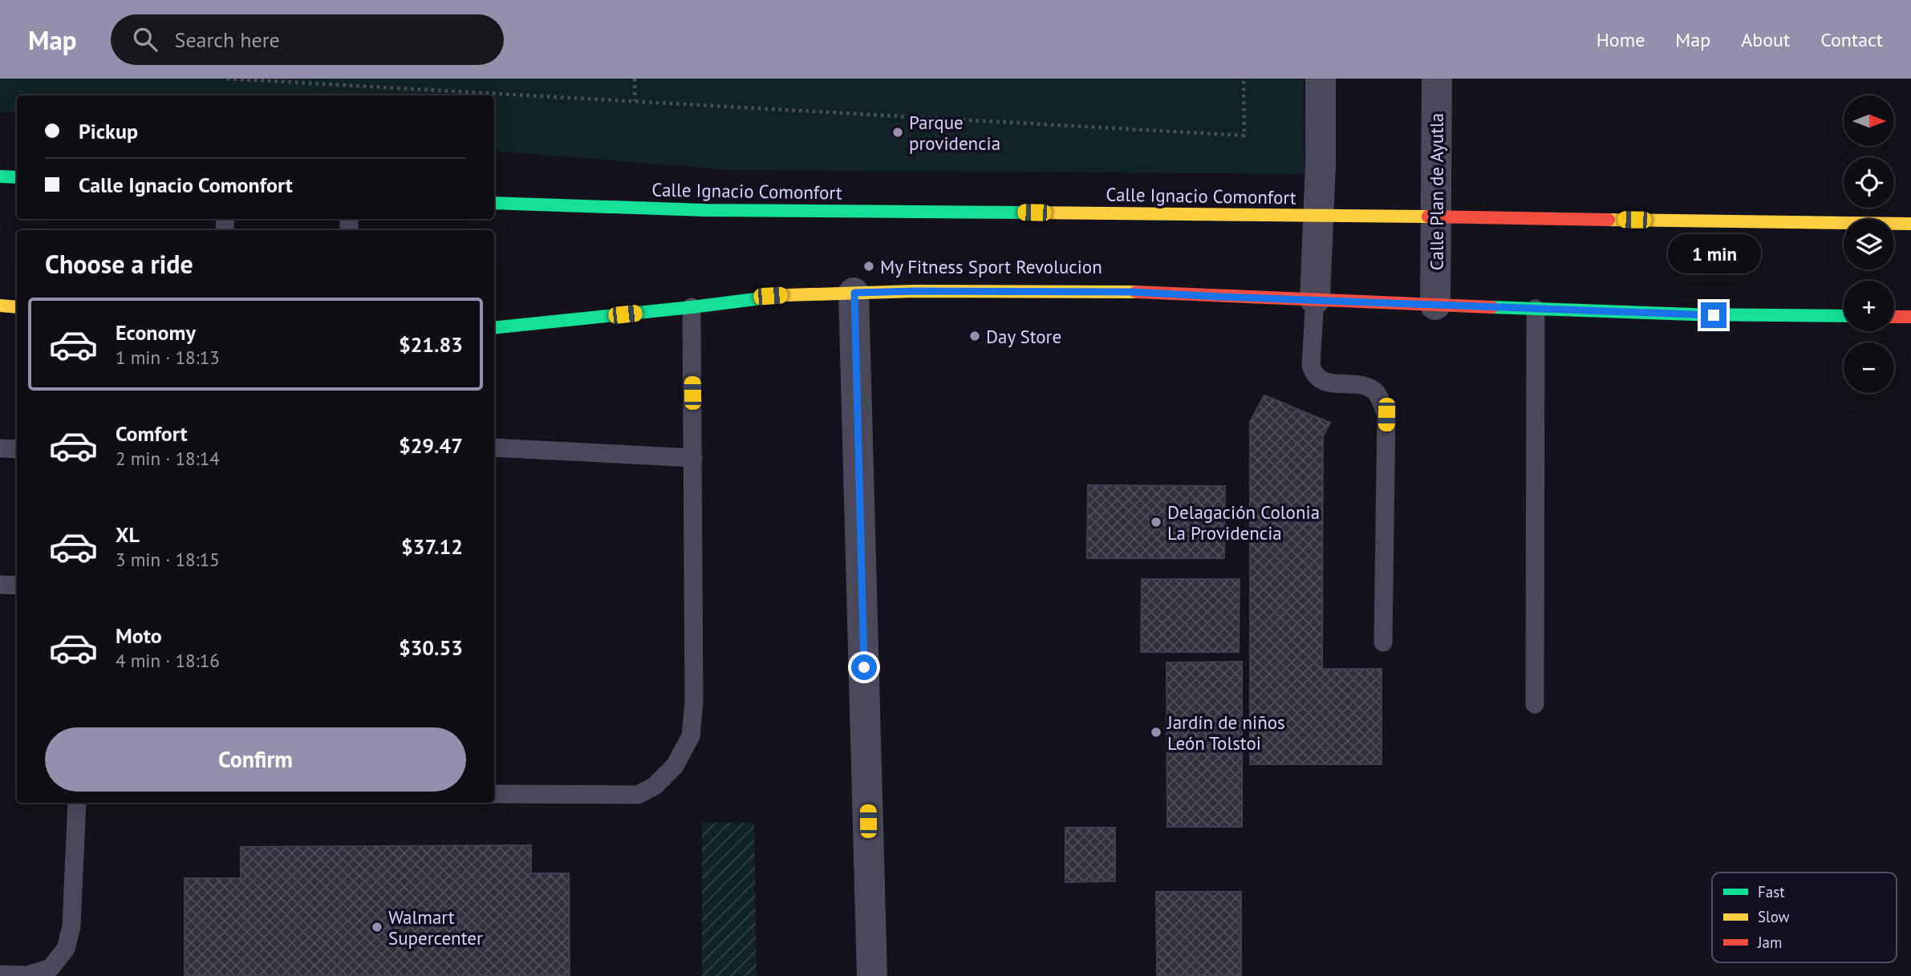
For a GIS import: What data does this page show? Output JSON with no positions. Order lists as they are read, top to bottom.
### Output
{
  "streets": {
    "main road": ["Calle Ignacio Comonfort"],
    "street": ["Calle Plan de Ayutla"]
  },
  "crossings": [
    ["Calle Ignacio Comonfort", "Calle Plan de Ayutla"]
  ],
  "places": [
    "Parque providencia",
    "My Fitness Sport Revolucion",
    "Day Store",
    "Delagación Colonia La Providencia",
    "Jardín de niños León Tolstoi",
    "Walmart Supercenter"
  ],
  "legend": ["Fast", "Slow", "Jam"],
  "north": "right",
  "page": {
    "header": "Map",
    "search": "Search here",
    "nav": [
      "Home",
      "Map",
      "About",
      "Contact"
    ],
    "map_buttons": ["+", "−"],
    "banner": ["Pickup", "Calle Ignacio Comonfort"],
    "heading": "Choose a ride",
    "bubble": "1 min",
    "list": [
      {
        "name": "Economy",
        "note": "1 min · 18:13",
        "value": "$21.83"
      },
      {
        "name": "Comfort",
        "note": "2 min · 18:14",
        "value": "$29.47"
      },
      {
        "name": "XL",
        "note": "3 min · 18:15",
        "value": "$37.12"
      },
      {
        "name": "Moto",
        "note": "4 min · 18:16",
        "value": "$30.53"
      }
    ],
    "buttons": "Confirm"
  }
}
